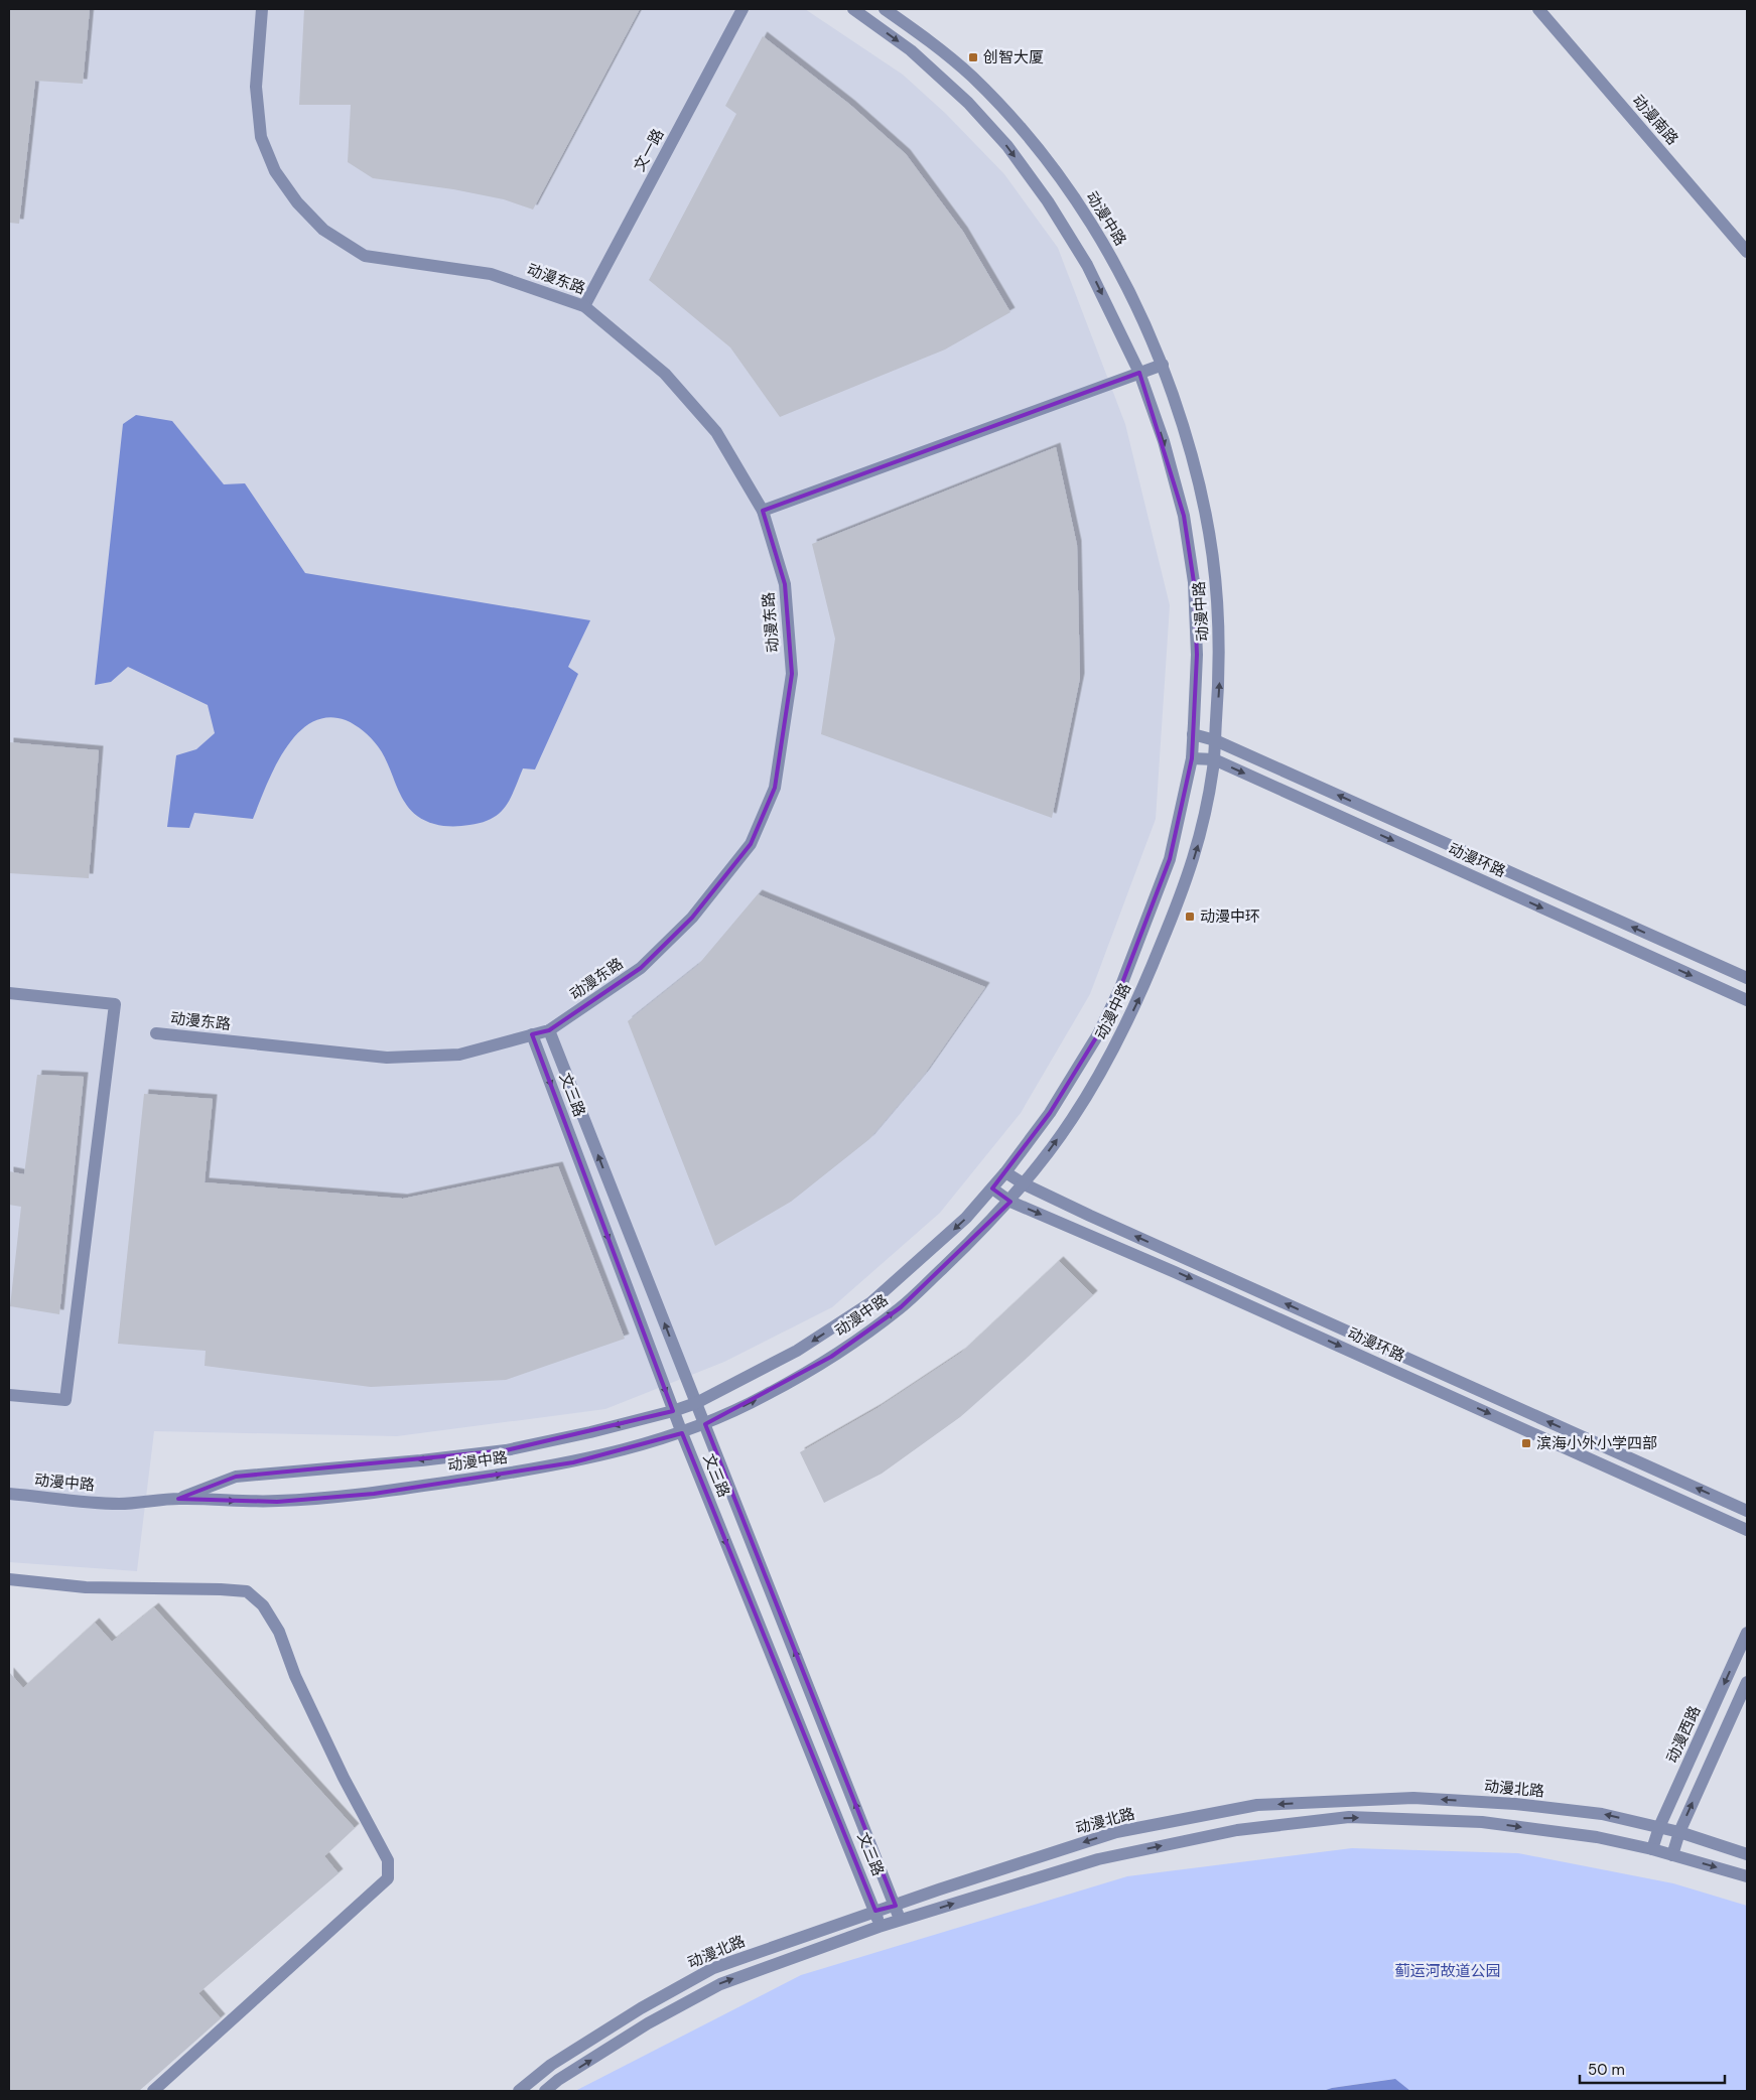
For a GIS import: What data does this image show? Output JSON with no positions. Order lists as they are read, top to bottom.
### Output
{
  "streets": {
    "street": [
      "动漫南路",
      "文一路",
      "动漫中路",
      "动漫东路",
      "动漫环路",
      "文三路",
      "动漫西路",
      "动漫北路"
    ]
  },
  "crossings": [
    ["文一路", "动漫东路"],
    ["动漫中路", "动漫环路"],
    ["动漫中路", "文三路"],
    ["动漫东路", "文三路"],
    ["文三路", "动漫北路"],
    ["动漫西路", "动漫北路"]
  ],
  "parks": ["蓟运河故道公园"],
  "places": {
    "transit": ["创智大厦", "动漫中环", "滨海小外小学四部"]
  },
  "scale_bar": "50 m"
}
